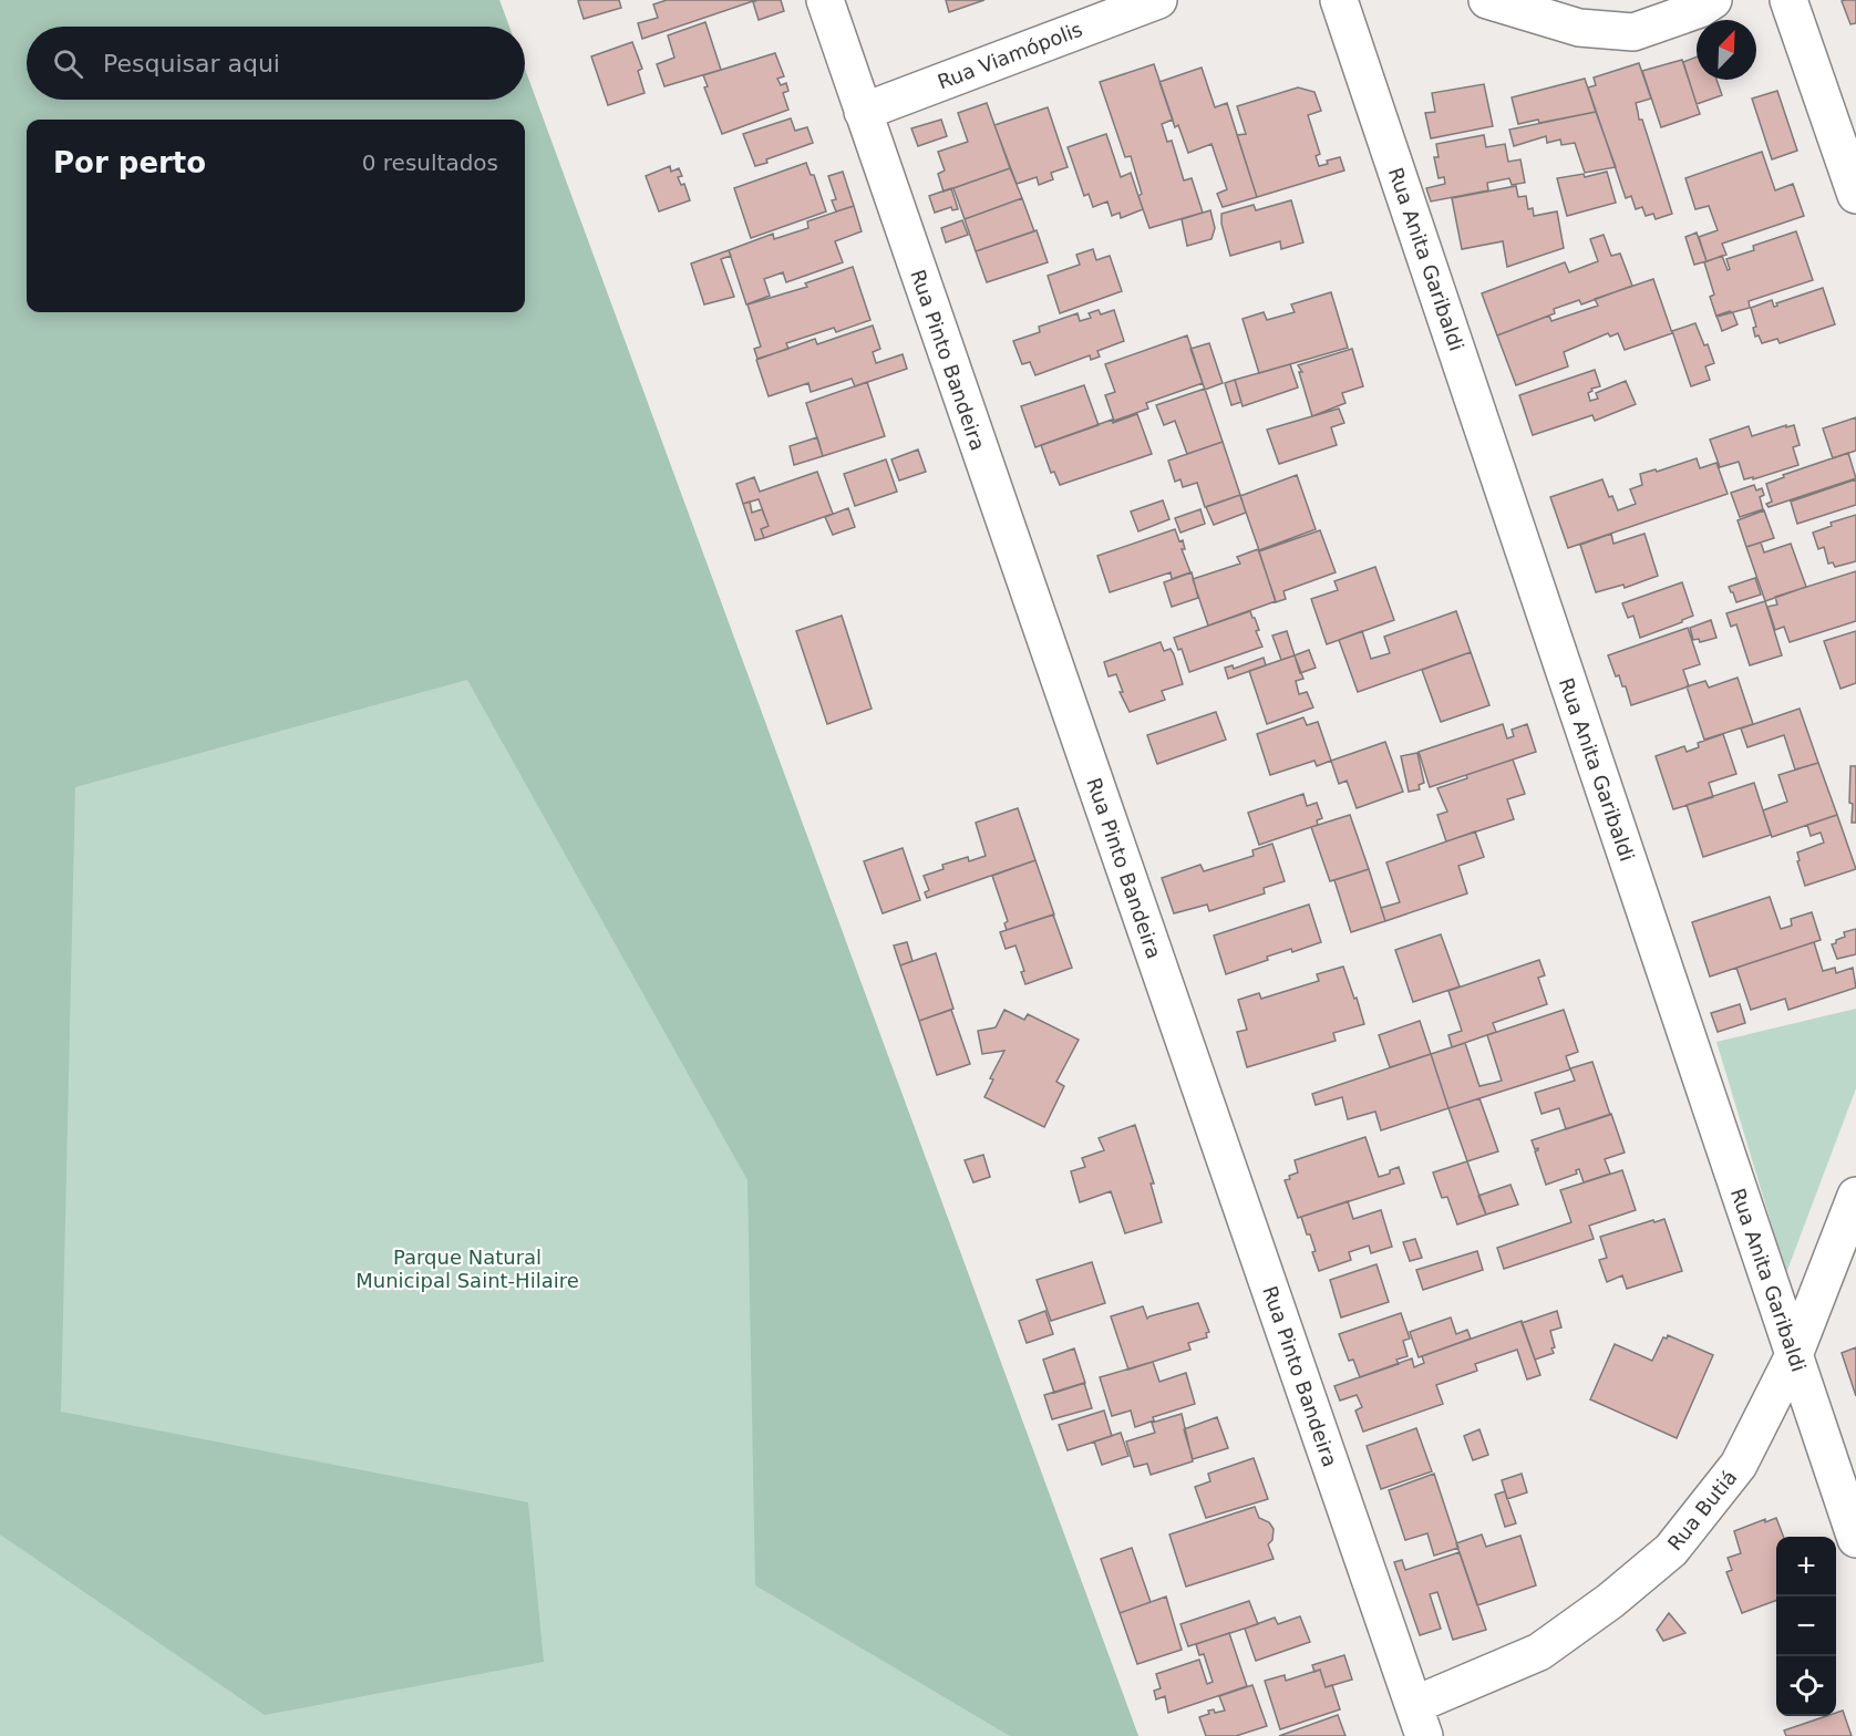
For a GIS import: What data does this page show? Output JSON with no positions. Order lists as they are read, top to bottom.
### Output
{
  "streets": {
    "street": [
      "Rua Viamópolis",
      "Rua Anita Garibaldi",
      "Rua Pinto Bandeira",
      "Rua Butiá"
    ]
  },
  "crossings": [
    ["Rua Viamópolis", "Rua Pinto Bandeira"],
    ["Rua Anita Garibaldi", "Rua Butiá"],
    ["Rua Pinto Bandeira", "Rua Butiá"]
  ],
  "parks": ["Parque Natural Municipal Saint-Hilaire"],
  "north": "top right",
  "page": {
    "search": "Pesquisar aqui",
    "heading": ["Por perto", "0 resultados"],
    "map_buttons": ["+", "−"]
  }
}
